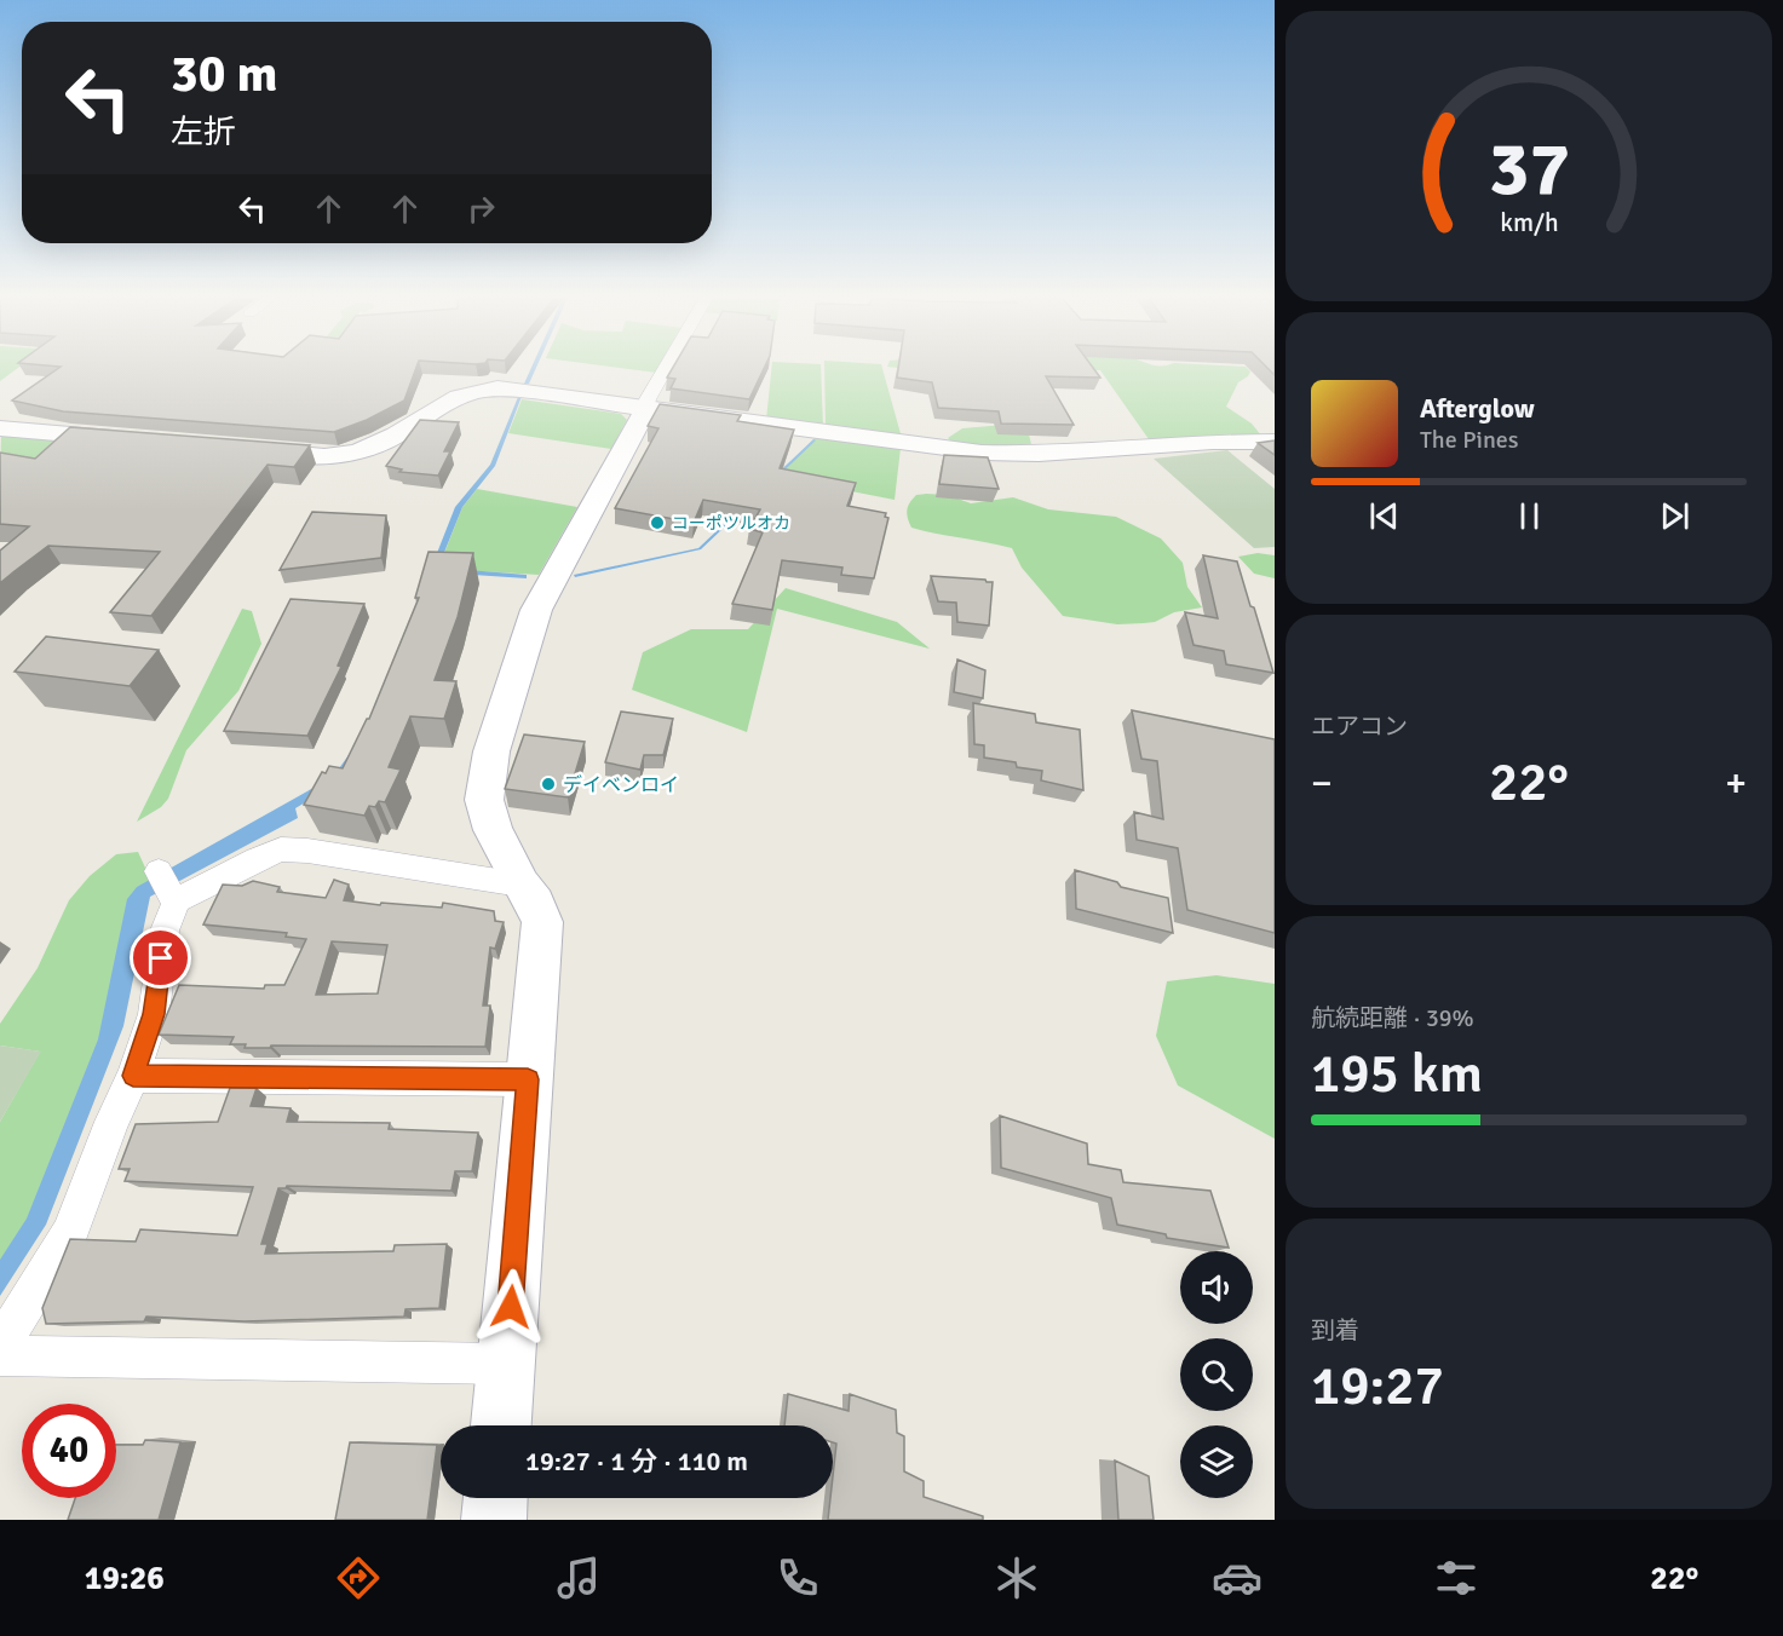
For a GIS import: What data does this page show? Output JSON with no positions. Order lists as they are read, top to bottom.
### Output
{
  "places": ["コーポツルオカ", "デイベンロイ"],
  "page": {
    "turn": ["30 m", "左折"],
    "song": ["Afterglow", "The Pines"],
    "tile": [
      "エアコン",
      ["航続距離 · 39%", "195 km"],
      ["到着", "19:27"]
    ],
    "heat": ["−", "22°", "+"],
    "limit": "40",
    "trip": "19:27 · 1 分 · 110 m",
    "tabs": ["19:26", "22°"],
    "gauge": ["37", "km/h"]
  }
}
